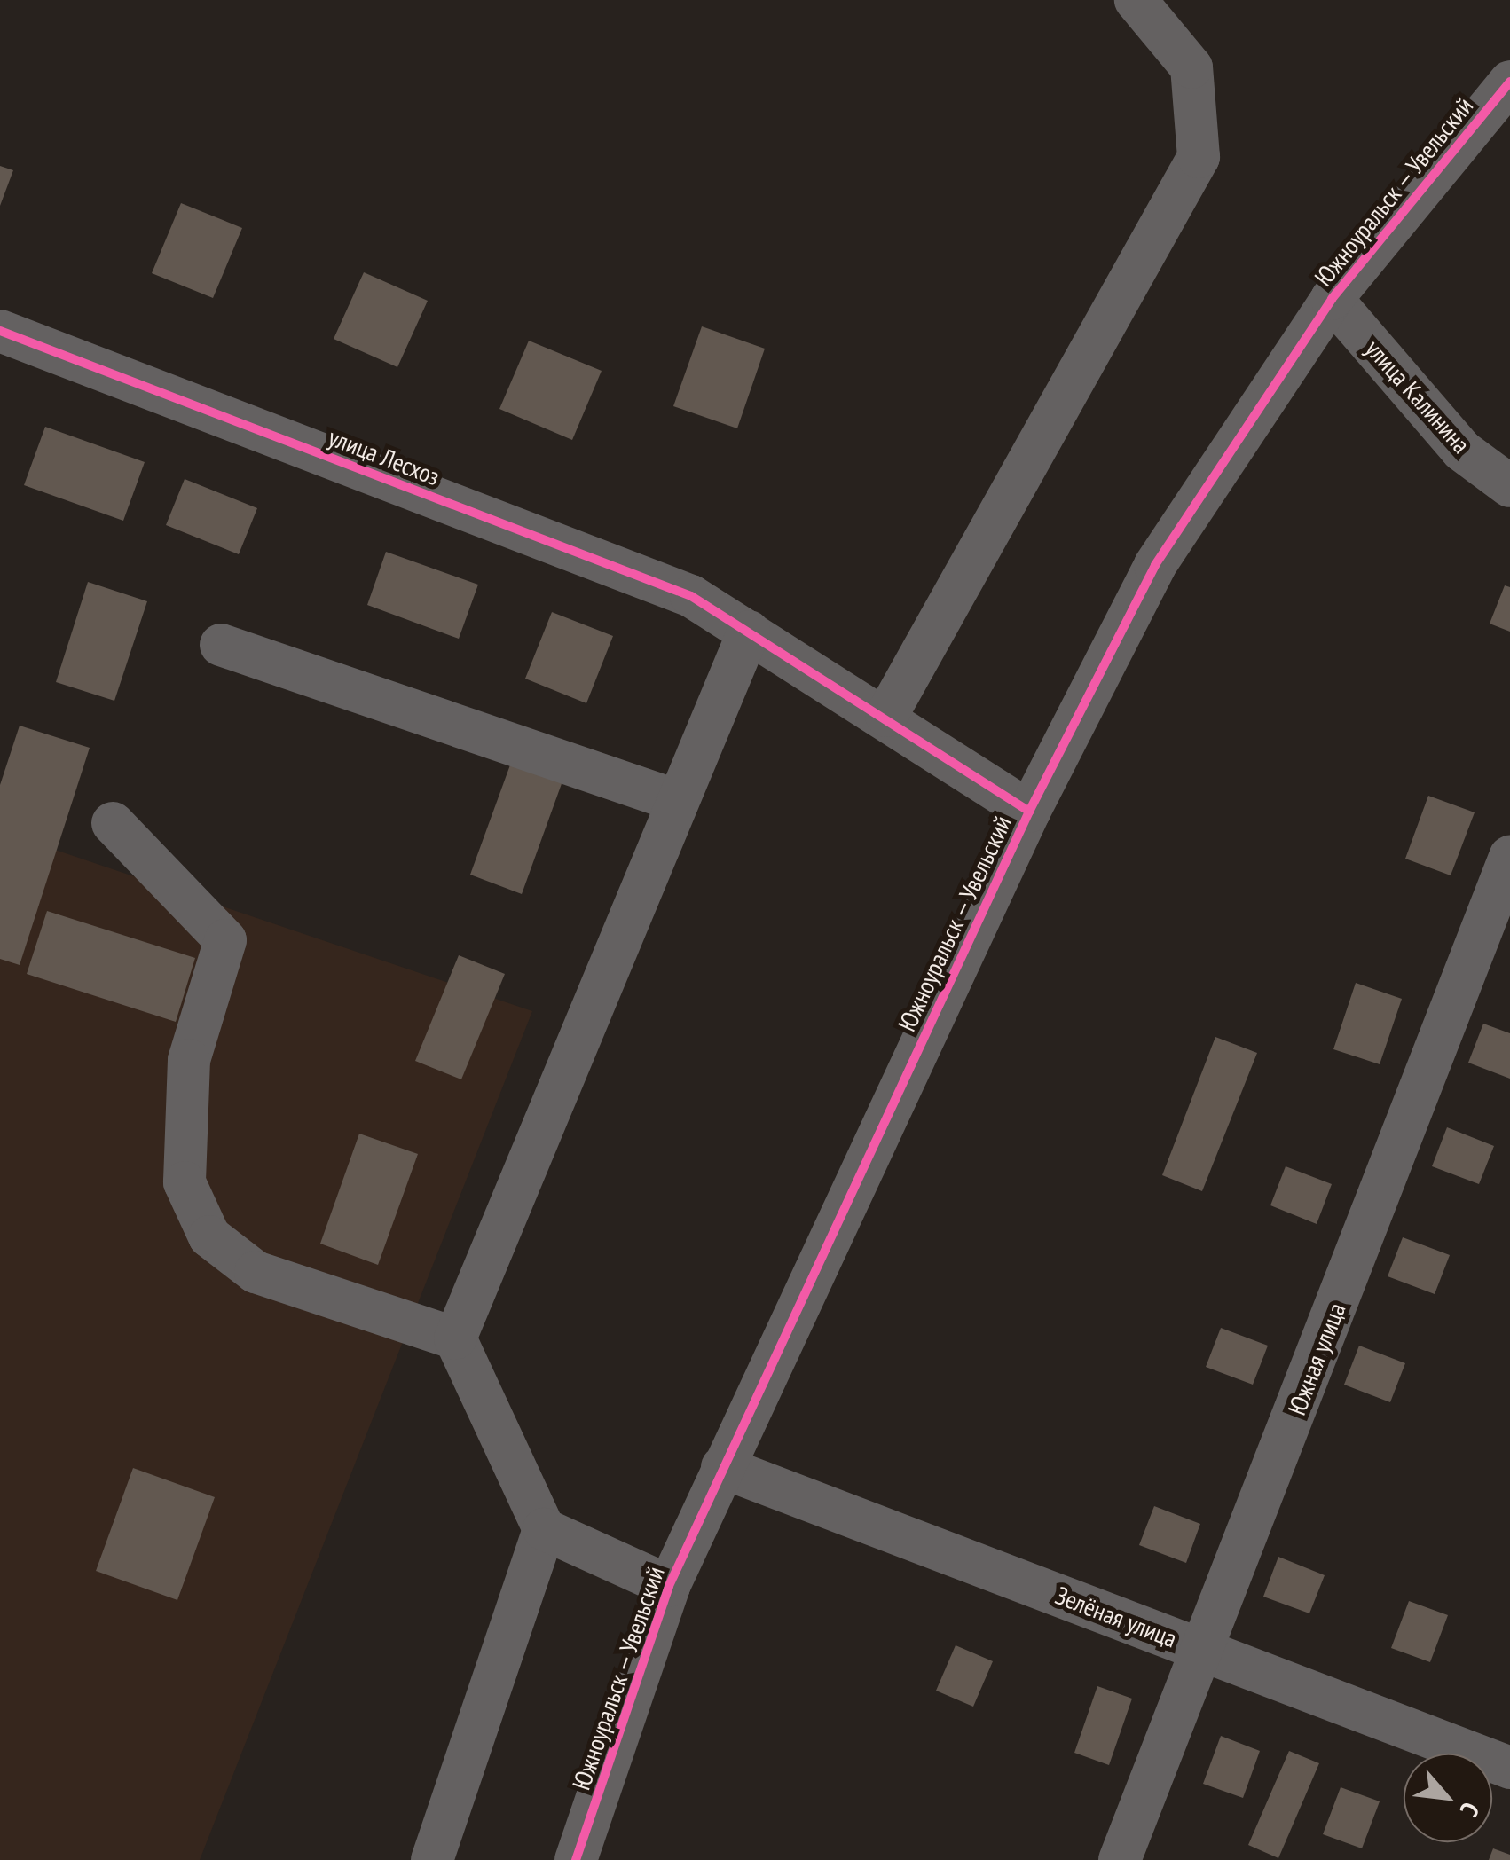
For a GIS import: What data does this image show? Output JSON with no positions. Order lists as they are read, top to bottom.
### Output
{
  "streets": {
    "street": [
      "Южноуральск — Увельский",
      "улица Калинина",
      "улица Лесхоз",
      "Южная улица",
      "Зелёная улица"
    ]
  },
  "crossings": [
    ["Южноуральск — Увельский", "улица Калинина"],
    ["Южноуральск — Увельский", "улица Лесхоз"],
    ["Южноуральск — Увельский", "Зелёная улица"],
    ["Южная улица", "Зелёная улица"]
  ],
  "north": "bottom right"
}
